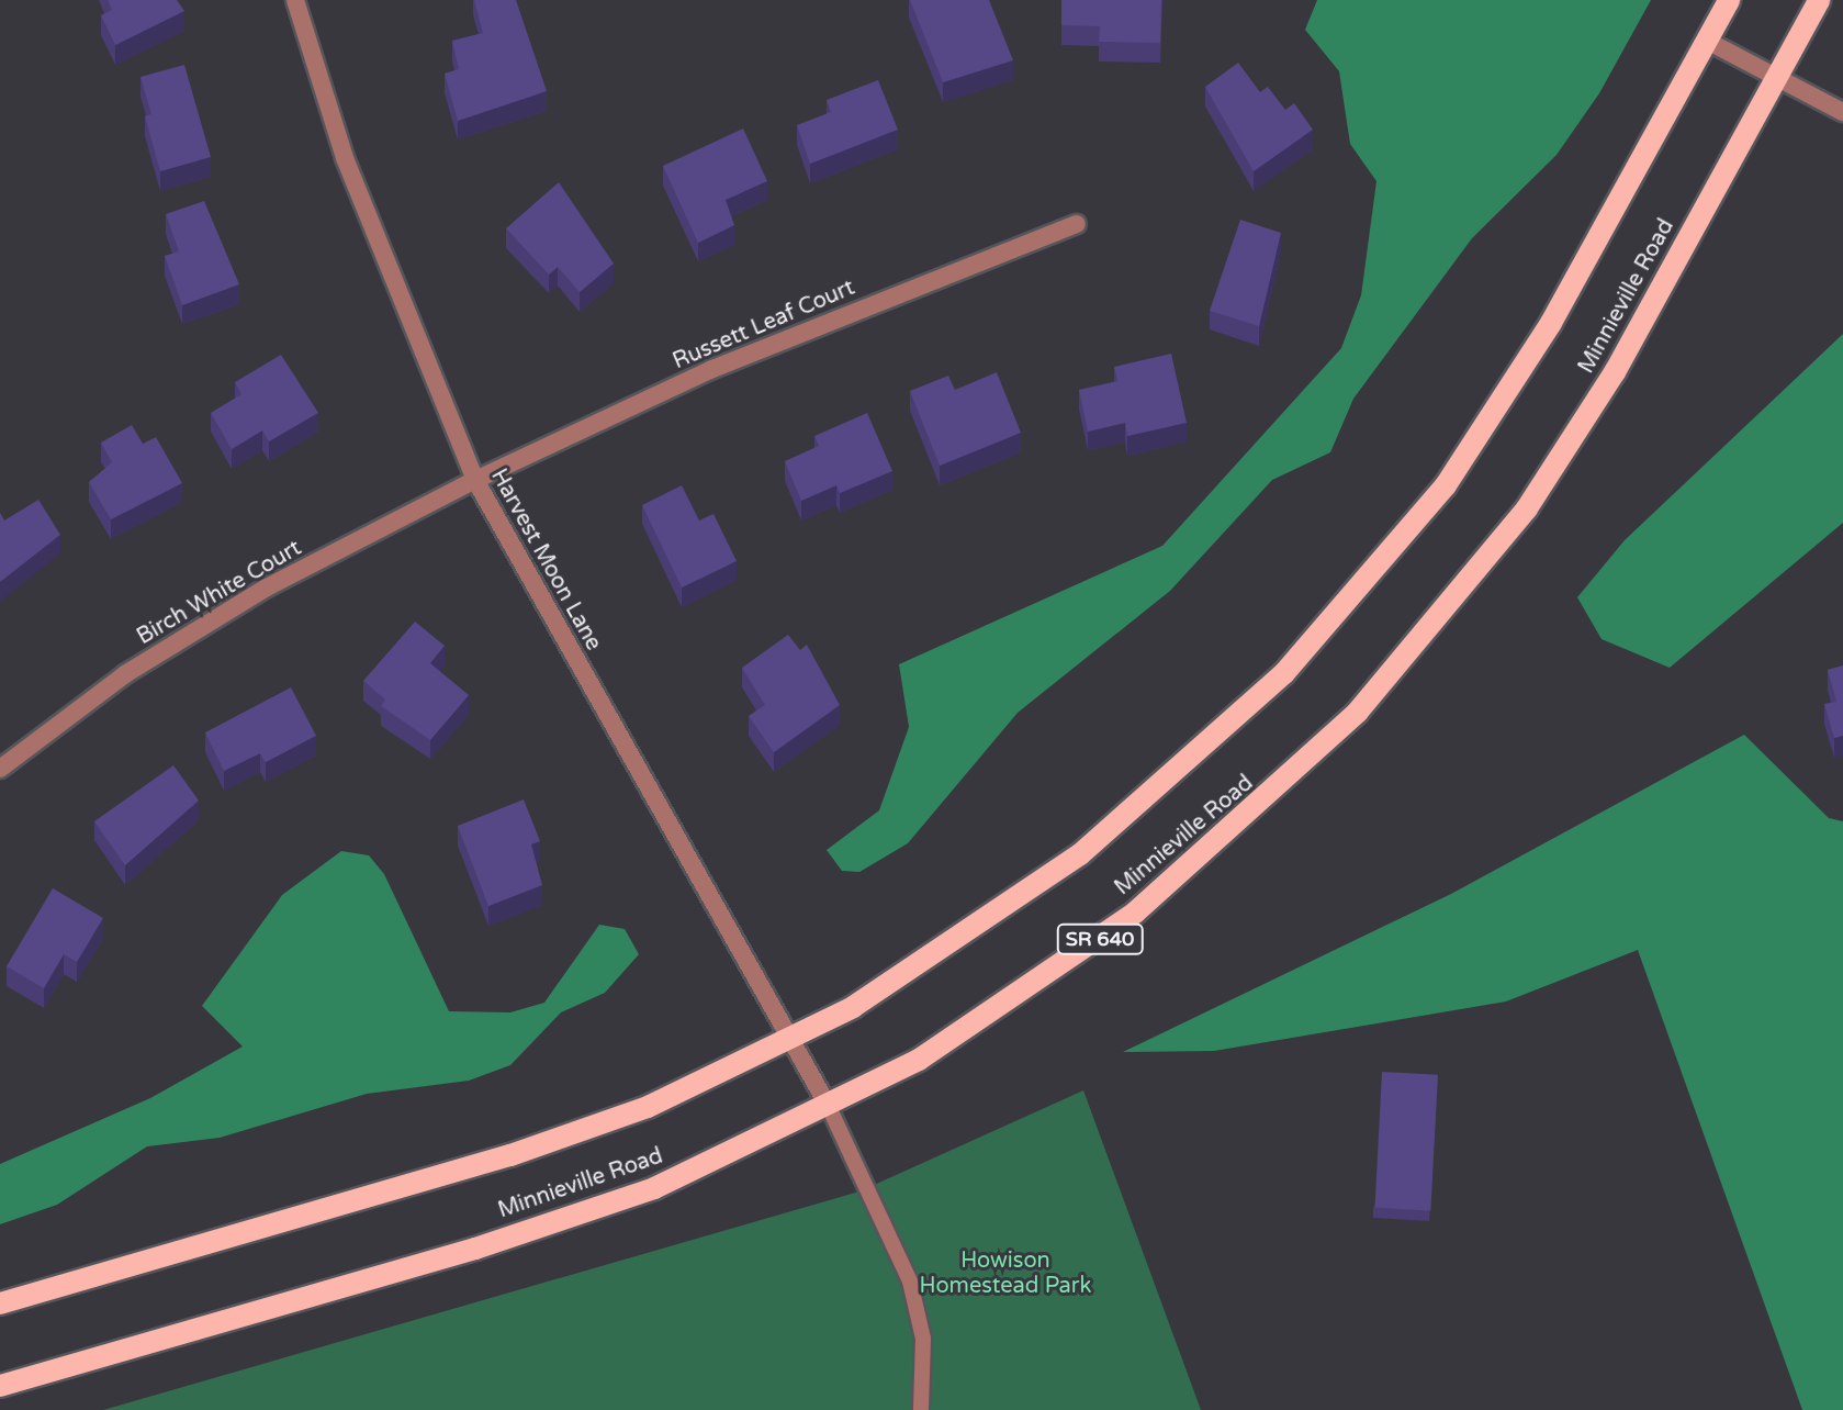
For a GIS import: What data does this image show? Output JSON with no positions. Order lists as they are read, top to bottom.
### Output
{
  "streets": {
    "main road": ["Minnieville Road", "SR 640"],
    "street": ["Russett Leaf Court", "Harvest Moon Lane", "Birch White Court"]
  },
  "crossings": [
    ["Minnieville Road", "Harvest Moon Lane"],
    ["Russett Leaf Court", "Harvest Moon Lane"],
    ["Russett Leaf Court", "Birch White Court"],
    ["Harvest Moon Lane", "Birch White Court"]
  ],
  "parks": ["Howison Homestead Park"]
}
